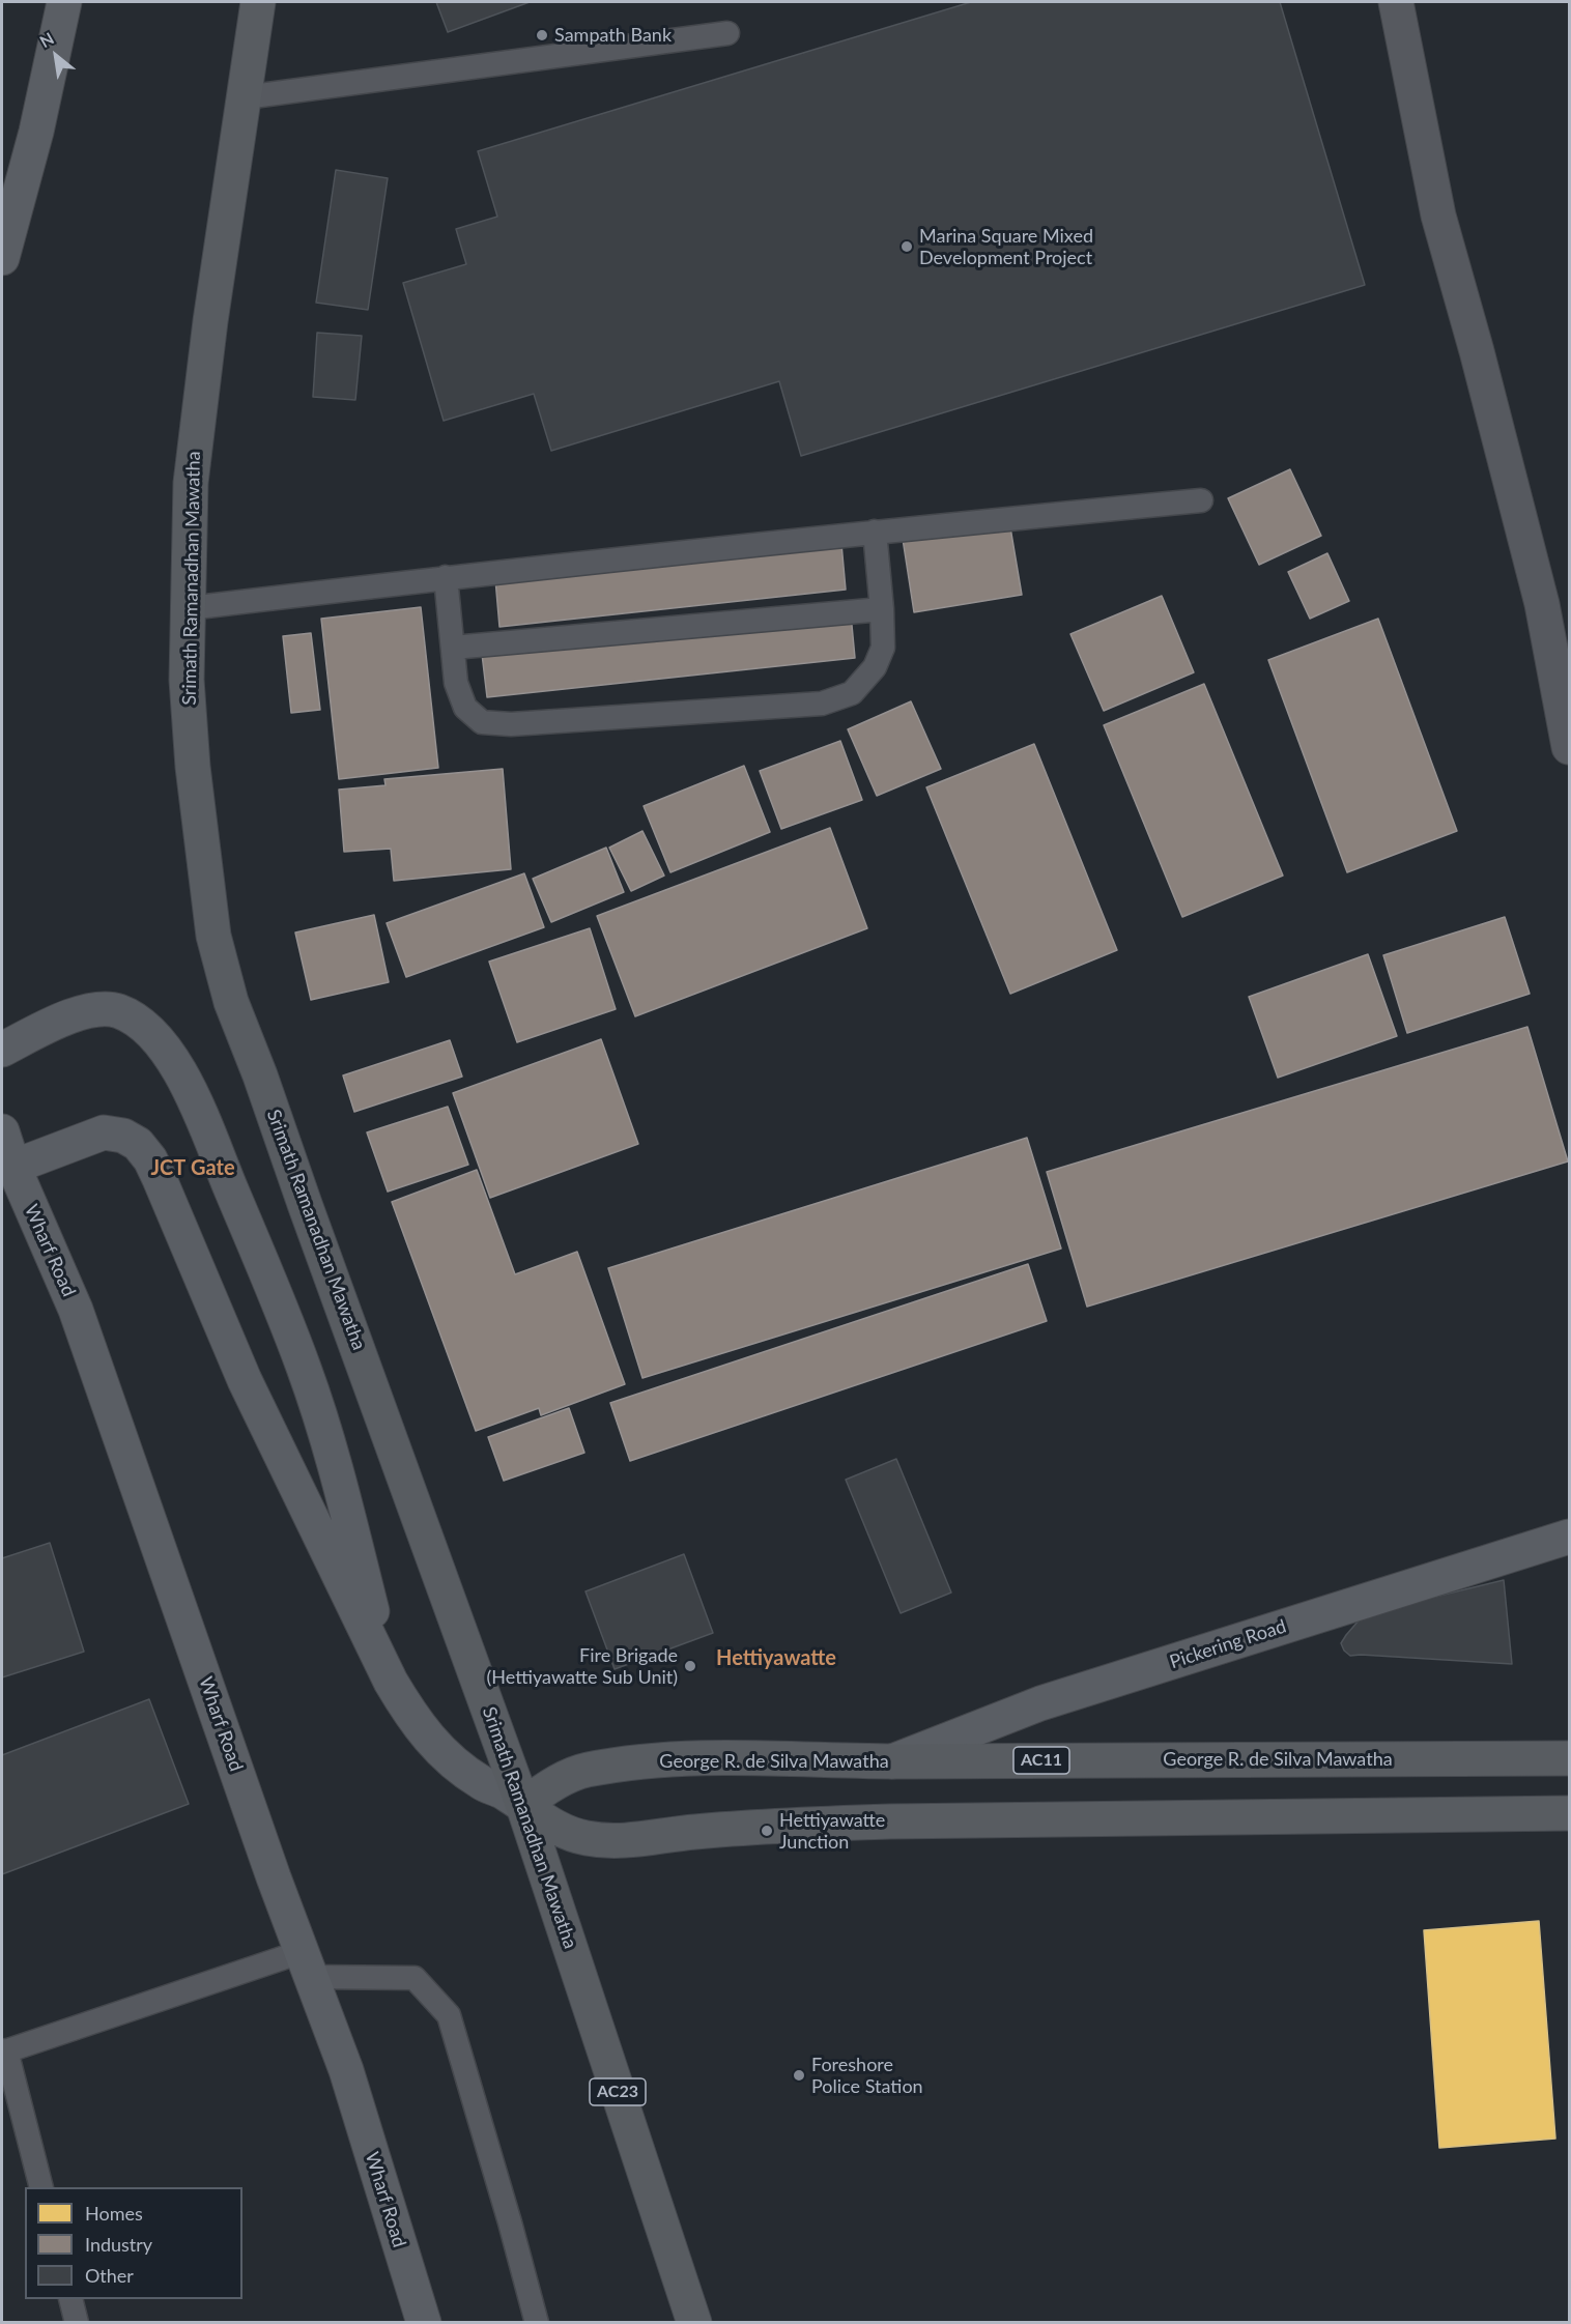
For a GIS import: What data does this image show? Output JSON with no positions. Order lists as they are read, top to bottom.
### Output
{
  "streets": {
    "main road": [
      "Srimath Ramanadhan Mawatha",
      "George R. de Silva Mawatha",
      "AC11",
      "AC23"
    ],
    "street": ["Wharf Road", "Pickering Road"]
  },
  "crossings": [
    ["Srimath Ramanadhan Mawatha", "George R. de Silva Mawatha"],
    ["Pickering Road", "George R. de Silva Mawatha"]
  ],
  "districts": ["JCT Gate", "Hettiyawatte"],
  "places": [
    "Sampath Bank",
    "Marina Square Mixed Development Project",
    "Fire Brigade (Hettiyawatte Sub Unit)",
    "Hettiyawatte Junction",
    "Foreshore Police Station"
  ],
  "legend": ["Homes", "Industry", "Other"],
  "north": "top left"
}
